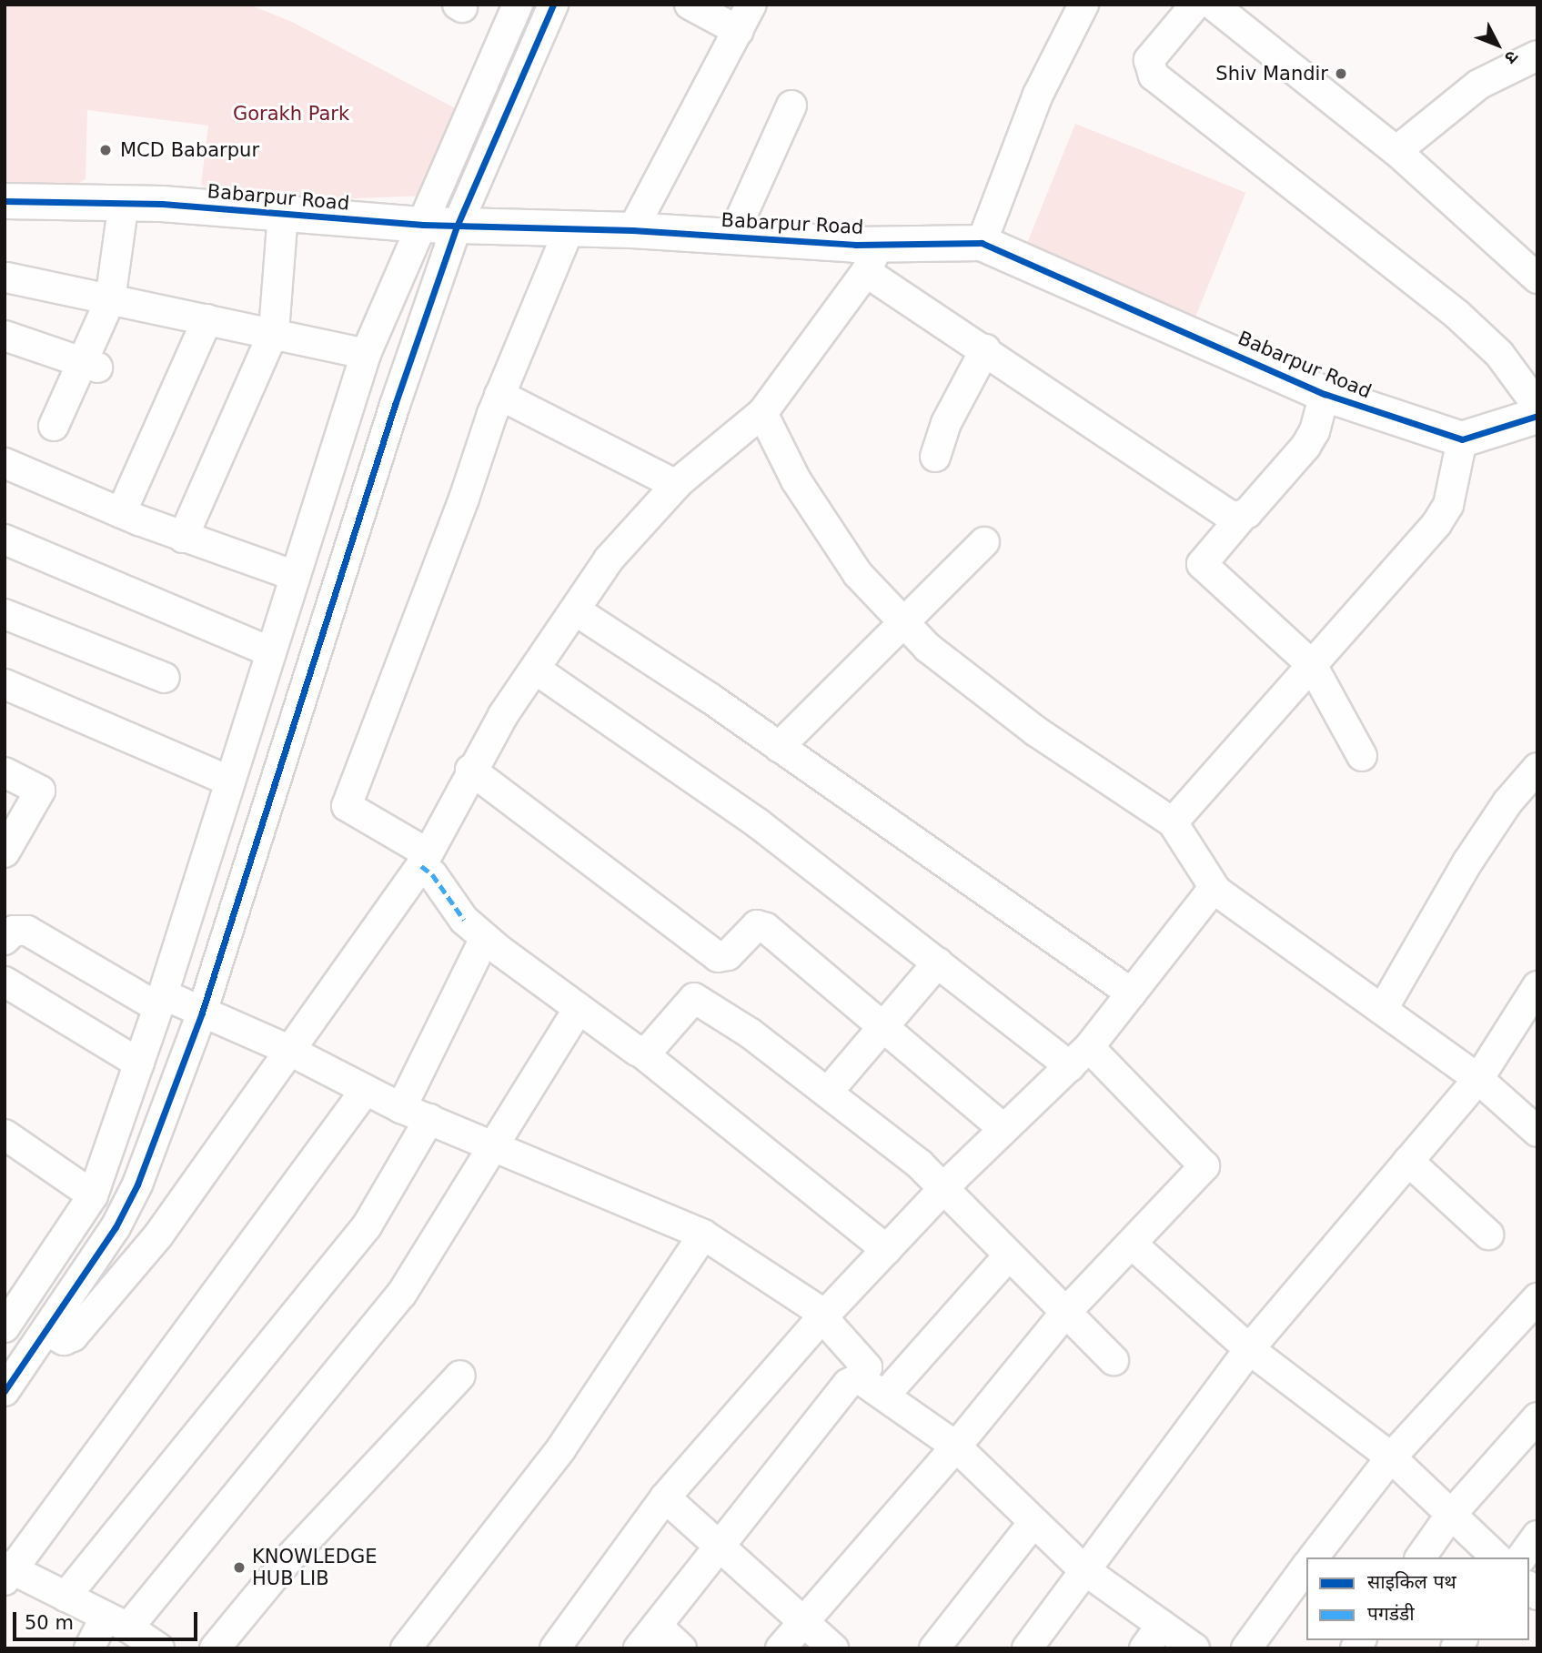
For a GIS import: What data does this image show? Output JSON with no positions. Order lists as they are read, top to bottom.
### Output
{
  "streets": {
    "street": ["Babarpur Road"]
  },
  "parks": ["Gorakh Park"],
  "places": ["Shiv Mandir", "MCD Babarpur", "KNOWLEDGE HUB LIB"],
  "legend": ["साइकिल पथ", "पगडंडी"],
  "scale_bar": "50 m",
  "north": "bottom right"
}
